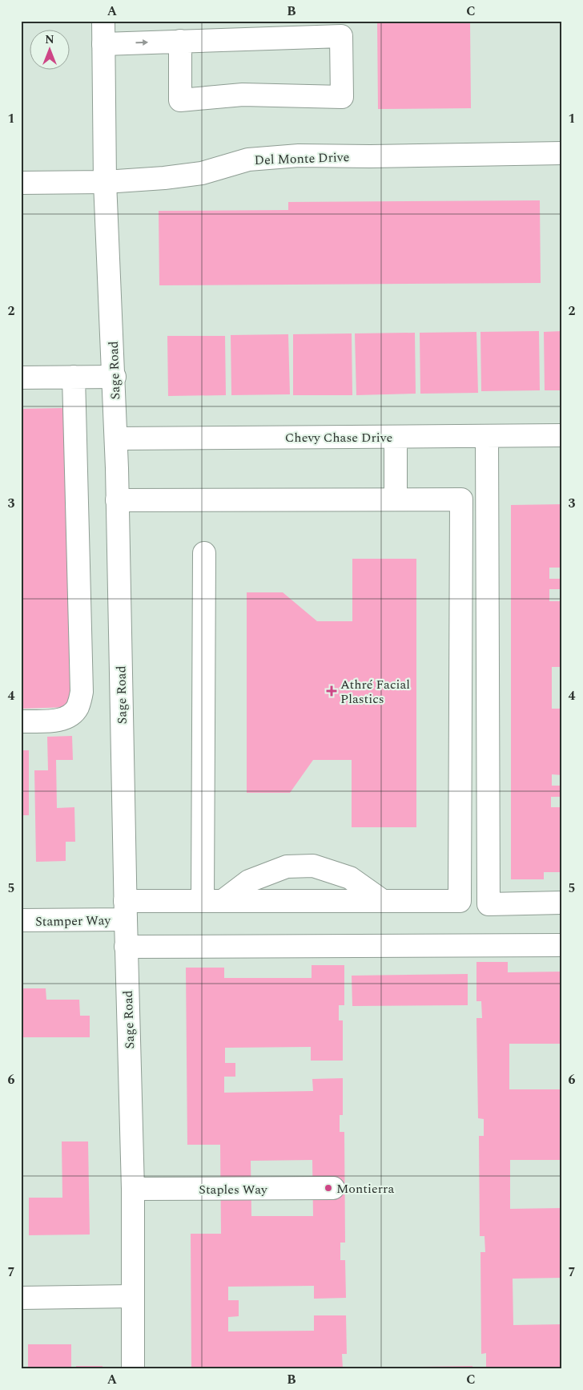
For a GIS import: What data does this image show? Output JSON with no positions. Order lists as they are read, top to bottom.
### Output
{
  "streets": {
    "street": [
      "Del Monte Drive",
      "Sage Road",
      "Chevy Chase Drive",
      "Stamper Way",
      "Staples Way"
    ]
  },
  "crossings": [
    ["Del Monte Drive", "Sage Road"],
    ["Sage Road", "Chevy Chase Drive"],
    ["Sage Road", "Stamper Way"],
    ["Sage Road", "Staples Way"]
  ],
  "places": {
    "health": ["Athré Facial Plastics"],
    "other": ["Montierra"]
  },
  "north": "top",
  "grid": {
    "columns": ["A", "B", "C"],
    "rows": [
      "1",
      "2",
      "3",
      "4",
      "5",
      "6",
      "7"
    ]
  }
}
